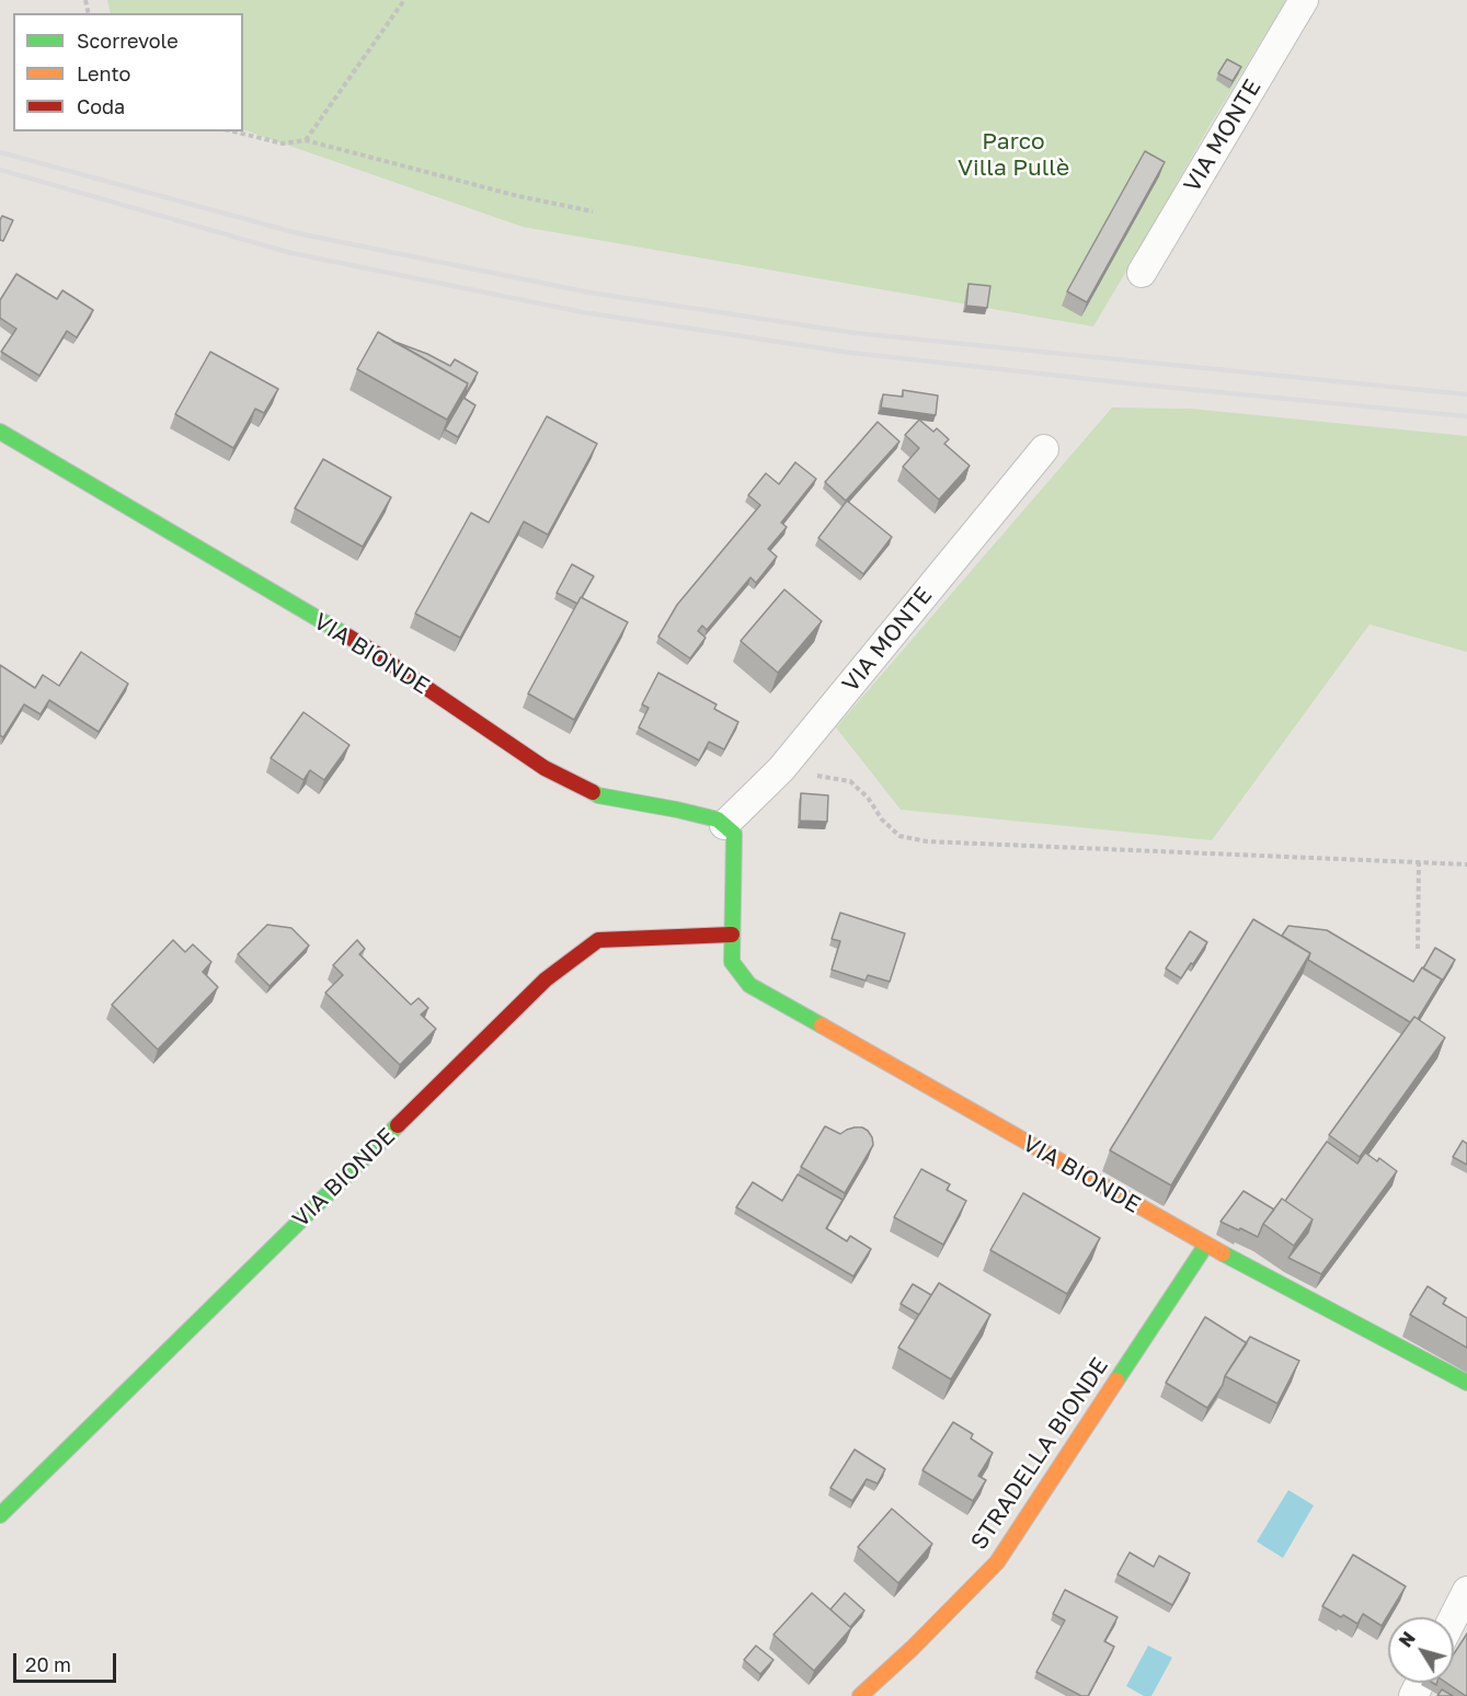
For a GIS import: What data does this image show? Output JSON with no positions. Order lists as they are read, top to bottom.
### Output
{
  "streets": {
    "street": ["VIA MONTE", "VIA BIONDE", "STRADELLA BIONDE"]
  },
  "crossings": [
    ["VIA MONTE", "VIA BIONDE"],
    ["VIA BIONDE", "STRADELLA BIONDE"]
  ],
  "parks": ["Parco Villa Pullè"],
  "legend": ["Scorrevole", "Lento", "Coda"],
  "scale_bar": "20 m",
  "north": "top left"
}
